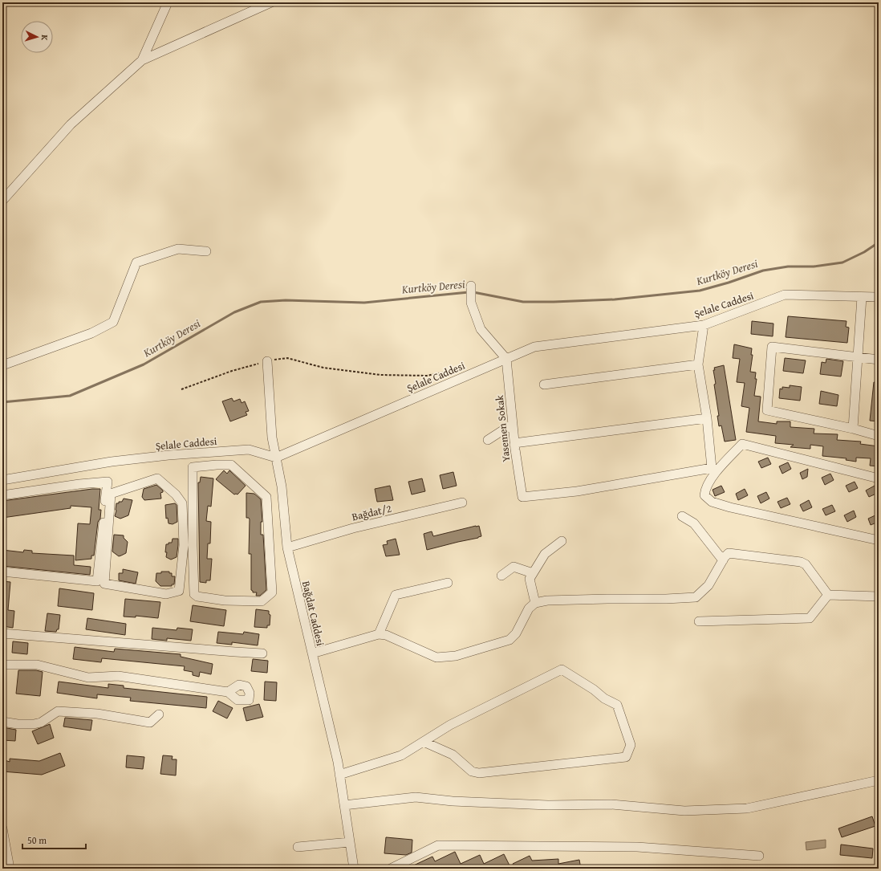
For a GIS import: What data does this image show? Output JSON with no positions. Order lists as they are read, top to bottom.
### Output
{
  "streets": {
    "street": [
      "Şelale Caddesi",
      "Yasemen Sokak",
      "Bağdat/2",
      "Bağdat Caddesi"
    ]
  },
  "crossings": [
    ["Şelale Caddesi", "Yasemen Sokak"],
    ["Şelale Caddesi", "Bağdat Caddesi"],
    ["Bağdat/2", "Bağdat Caddesi"]
  ],
  "water": ["Kurtköy Deresi"],
  "scale_bar": "50 m",
  "north": "right"
}
